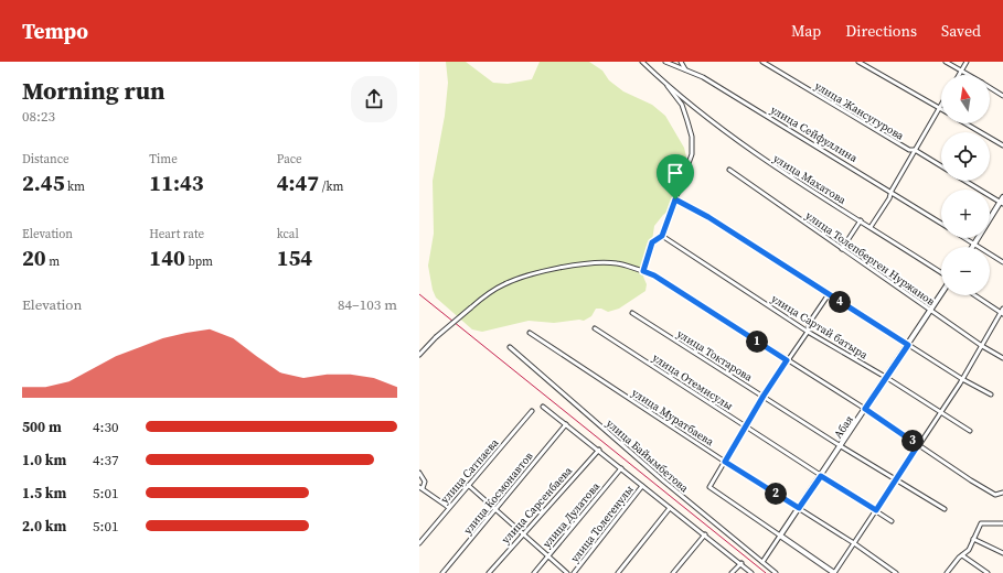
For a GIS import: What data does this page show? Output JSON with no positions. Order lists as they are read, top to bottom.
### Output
{
  "streets": {
    "street": [
      "улица Жансугурова",
      "улица Сейфуллина",
      "улица Махатова",
      "улица Толепберген Нуржанов",
      "улица Сартай батыра",
      "улица Токтарова",
      "улица Отемисулы",
      "улица Муратбаева",
      "Абая",
      "улица Байымбетова",
      "улица Сатпаева",
      "улица Космонавтов",
      "улица Сарсенбаева",
      "улица Дулатова",
      "улица Толегенулы"
    ]
  },
  "crossings": [
    ["улица Толепберген Нуржанов", "Абая"],
    ["улица Сартай батыра", "Абая"],
    ["улица Токтарова", "Абая"],
    ["улица Отемисулы", "Абая"],
    ["улица Муратбаева", "Абая"]
  ],
  "north": "top",
  "page": {
    "header": "Tempo",
    "nav": ["Map", "Directions", "Saved"],
    "heading": ["Morning run", "08:23"],
    "map_buttons": ["+", "−"],
    "stats": [
      ["Distance", "2.45 km"],
      ["Time", "11:43"],
      ["Pace", "4:47 /km"],
      ["Elevation", "20 m"],
      ["Heart rate", "140 bpm"],
      ["kcal", "154"]
    ],
    "chart": ["Elevation", "84–103 m"],
    "pins": [
      "4",
      "1",
      "3",
      "2"
    ],
    "list": [
      {
        "name": "500 m",
        "note": "4:30"
      },
      {
        "name": "1.0 km",
        "note": "4:37"
      },
      {
        "name": "1.5 km",
        "note": "5:01"
      },
      {
        "name": "2.0 km",
        "note": "5:01"
      }
    ]
  }
}
